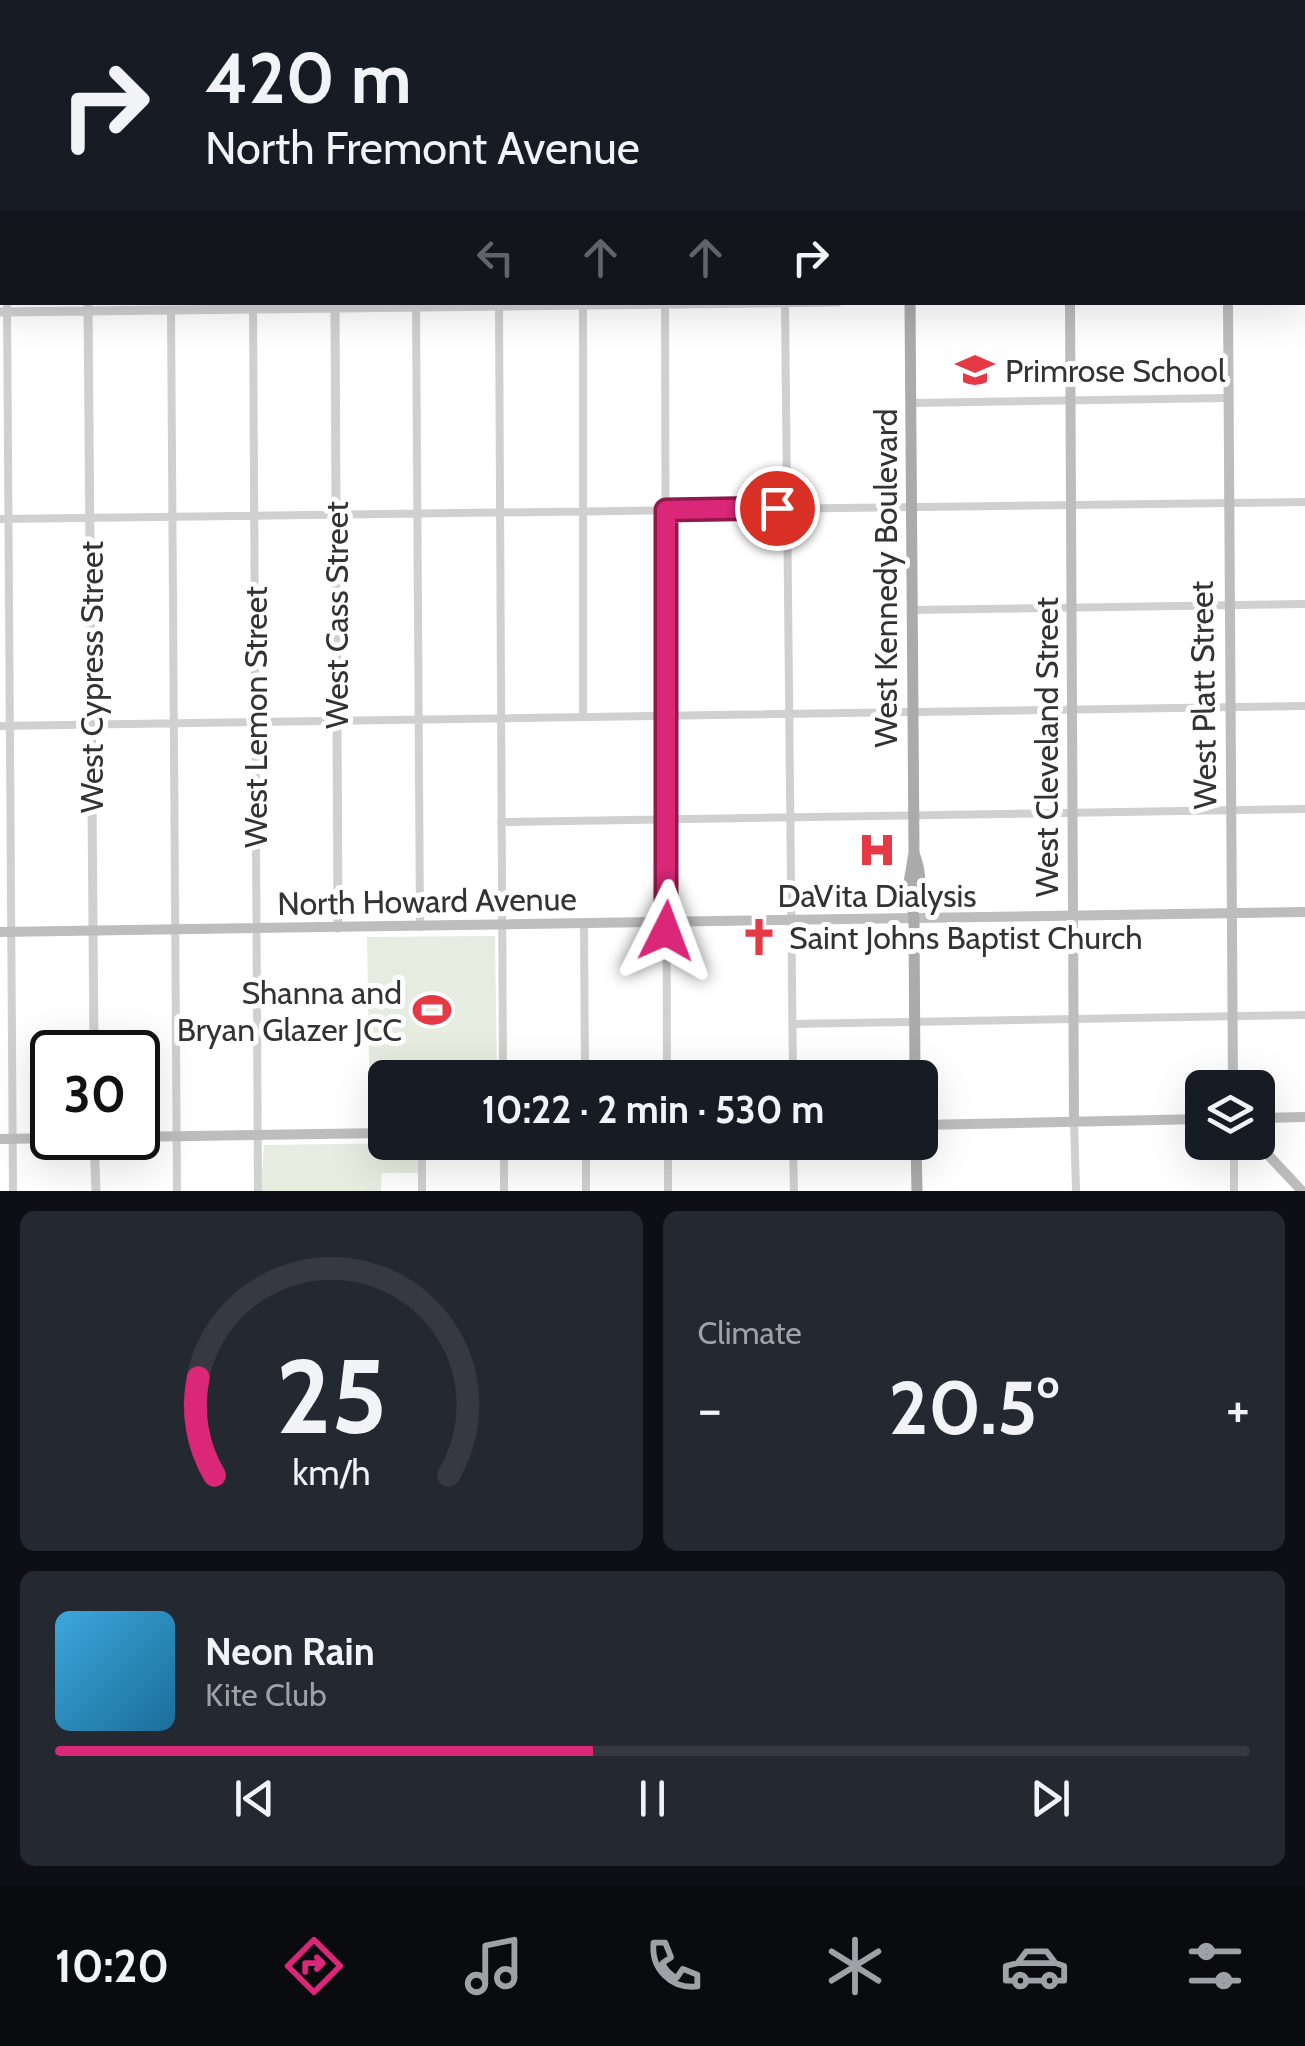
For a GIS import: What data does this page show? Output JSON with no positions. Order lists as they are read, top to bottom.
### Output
{
  "streets": {
    "main road": [
      "West Kennedy Boulevard",
      "West Platt Street",
      "West Cleveland Street",
      "North Howard Avenue"
    ],
    "street": ["West Cass Street", "West Cypress Street", "West Lemon Street"]
  },
  "crossings": [
    ["West Kennedy Boulevard", "North Howard Avenue"],
    ["West Cass Street", "North Howard Avenue"],
    ["West Cypress Street", "North Howard Avenue"],
    ["West Platt Street", "North Howard Avenue"],
    ["West Lemon Street", "North Howard Avenue"],
    ["West Cleveland Street", "North Howard Avenue"]
  ],
  "places": {
    "school or university": ["Primrose School"],
    "hospital": ["DaVita Dialysis"],
    "church": ["Saint Johns Baptist Church"],
    "sports": ["Shanna and Bryan Glazer JCC"]
  },
  "page": {
    "turn": ["420 m", "North Fremont Avenue"],
    "limit": "30",
    "trip": "10:22 · 2 min · 530 m",
    "tile": "Climate",
    "heat": ["−", "20.5°", "+"],
    "song": ["Neon Rain", "Kite Club"],
    "tabs": "10:20",
    "gauge": ["25", "km/h"]
  }
}
